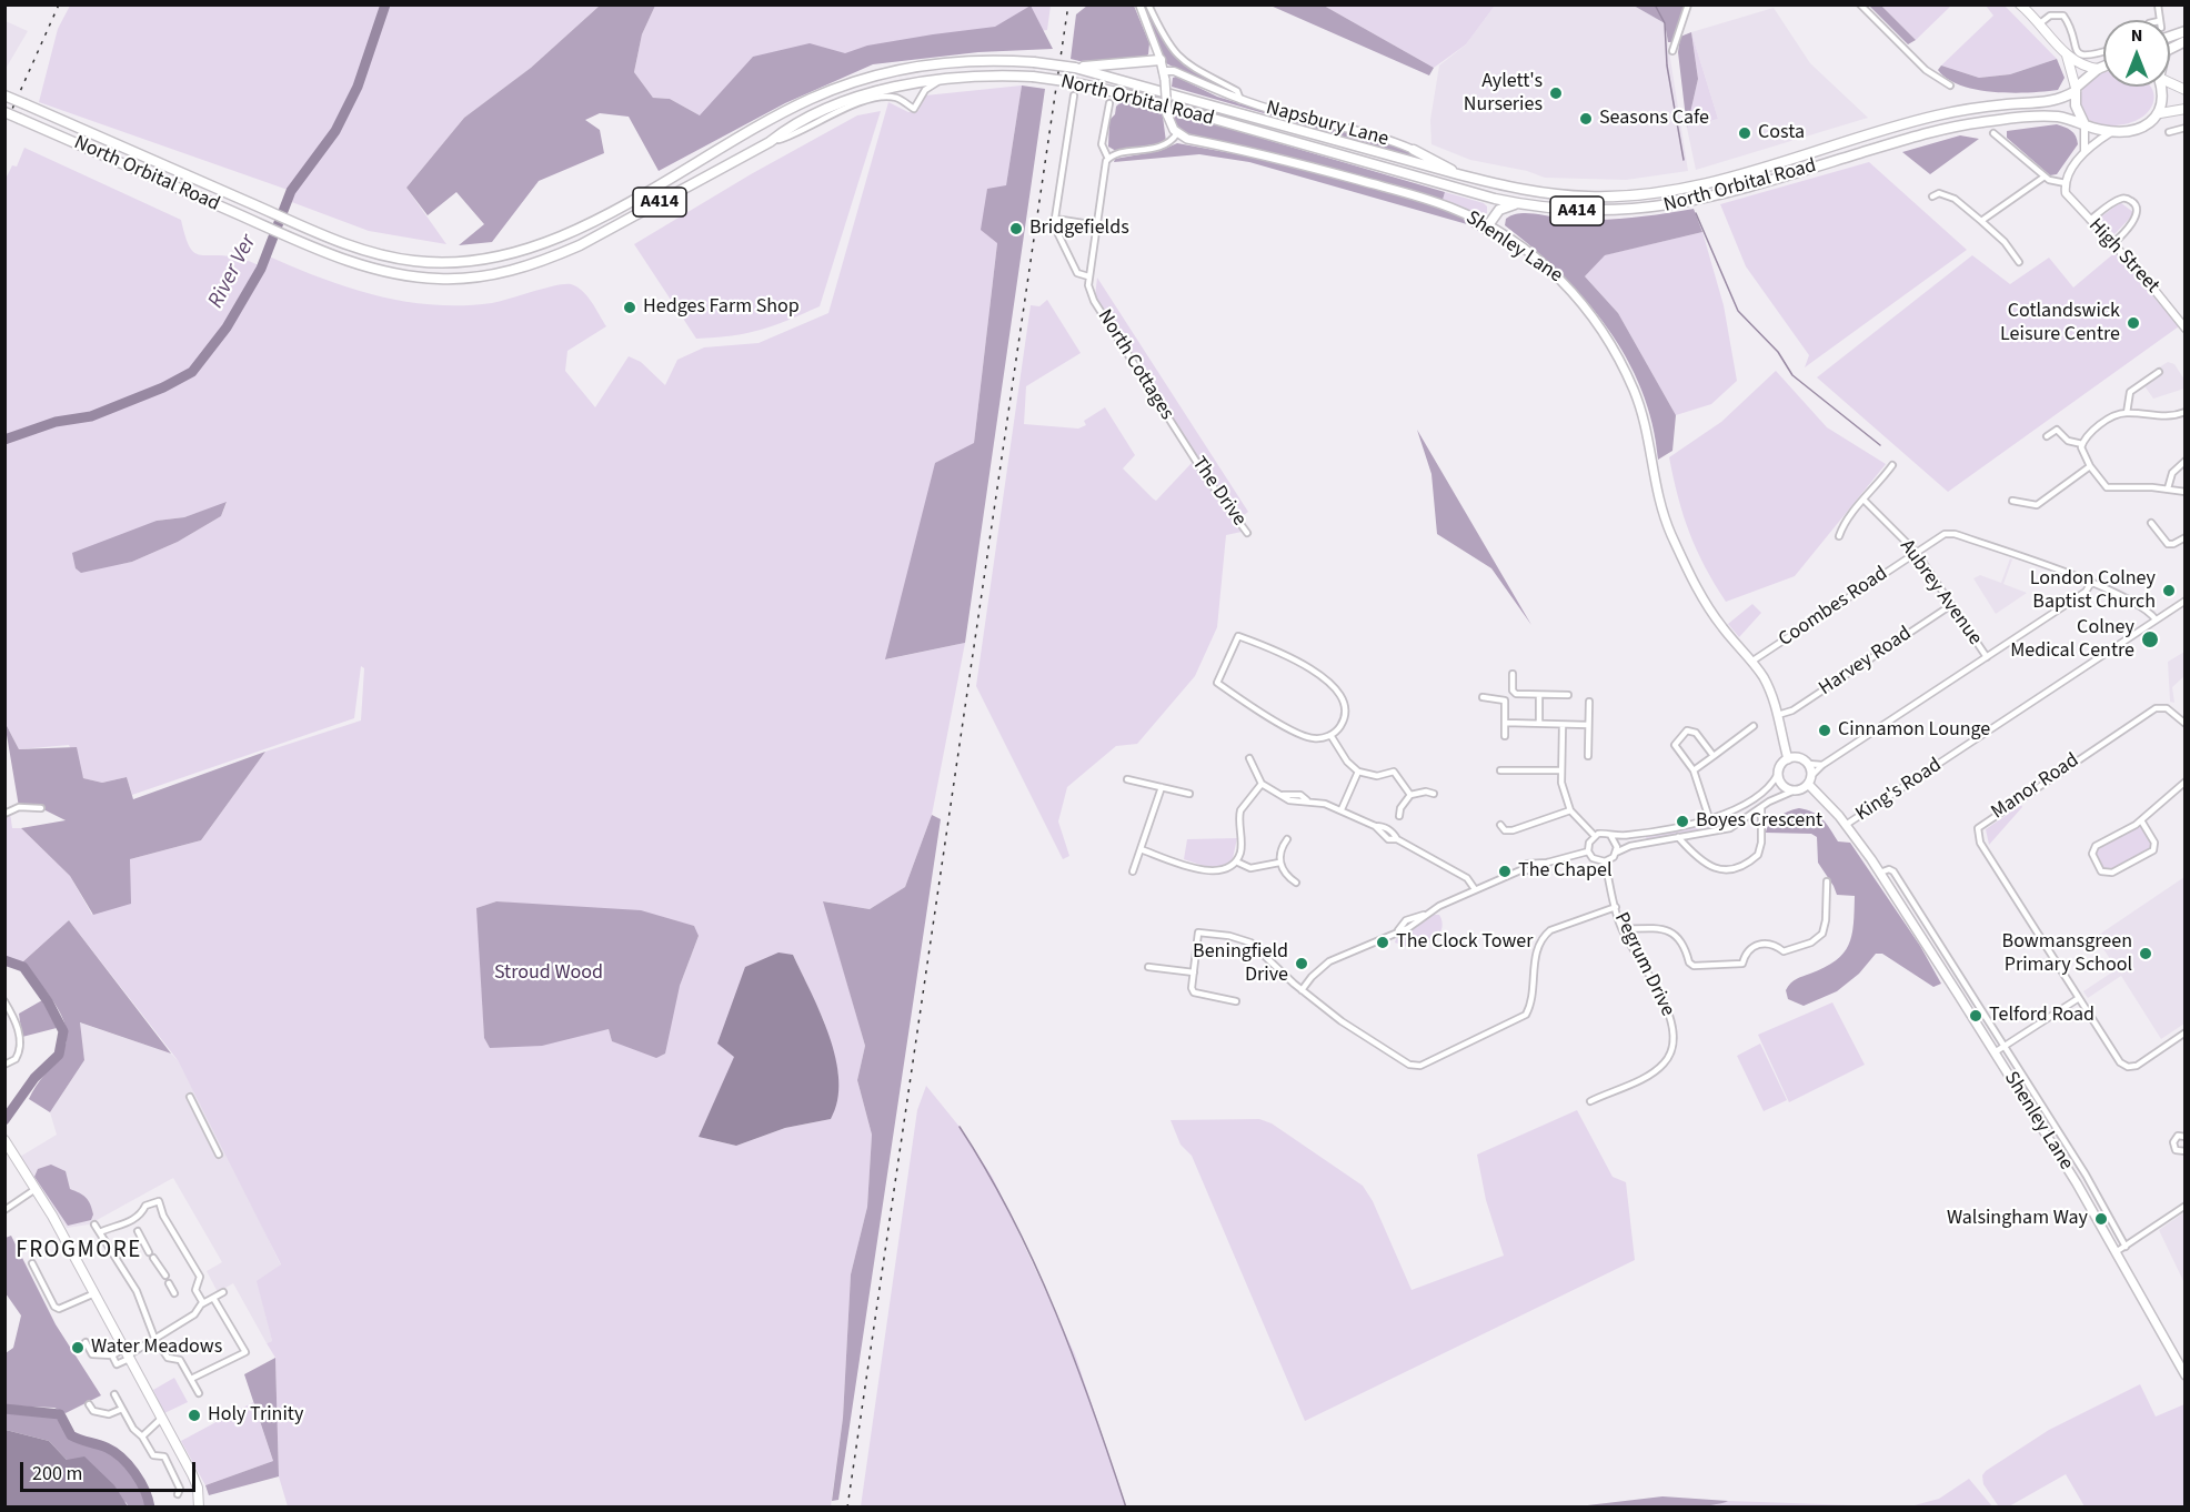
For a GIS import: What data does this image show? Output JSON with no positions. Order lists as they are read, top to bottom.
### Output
{
  "streets": {
    "highway": ["North Orbital Road", "A414"],
    "main road": ["Shenley Lane"],
    "street": [
      "Napsbury Lane",
      "High Street",
      "North Cottages",
      "The Drive",
      "Aubrey Avenue",
      "Coombes Road",
      "Harvey Road",
      "Manor Road",
      "King's Road",
      "Pegrum Drive"
    ]
  },
  "crossings": [
    ["Shenley Lane", "Coombes Road"],
    ["Shenley Lane", "Harvey Road"],
    ["Shenley Lane", "King's Road"],
    ["North Cottages", "The Drive"],
    ["Aubrey Avenue", "Coombes Road"],
    ["Aubrey Avenue", "Harvey Road"],
    ["Coombes Road", "King's Road"]
  ],
  "districts": ["FROGMORE"],
  "water": ["River Ver"],
  "parks": ["Stroud Wood"],
  "places": [
    "Aylett's Nurseries",
    "Seasons Cafe",
    "Costa",
    "Bridgefields",
    "Hedges Farm Shop",
    "Cotlandswick Leisure Centre",
    "London Colney Baptist Church",
    "Colney Medical Centre",
    "Cinnamon Lounge",
    "Boyes Crescent",
    "The Chapel",
    "The Clock Tower",
    "Bowmansgreen Primary School",
    "Beningfield Drive",
    "Telford Road",
    "Walsingham Way",
    "Water Meadows",
    "Holy Trinity"
  ],
  "scale_bar": "200 m",
  "north": "top"
}
